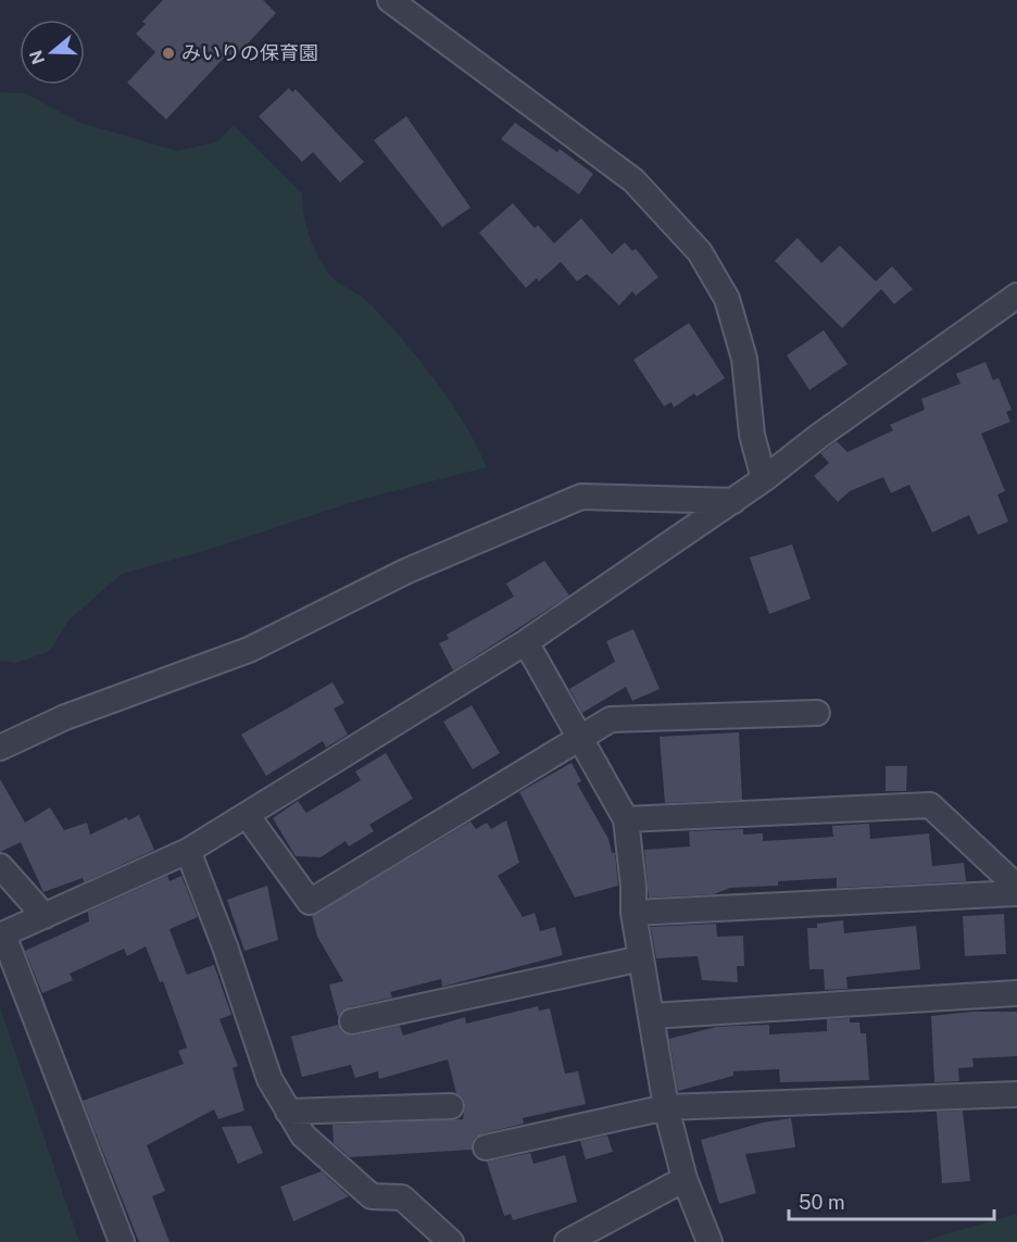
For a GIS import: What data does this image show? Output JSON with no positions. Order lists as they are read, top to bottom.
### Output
{
  "places": ["みいりの保育園"],
  "scale_bar": "50 m",
  "north": "left"
}
